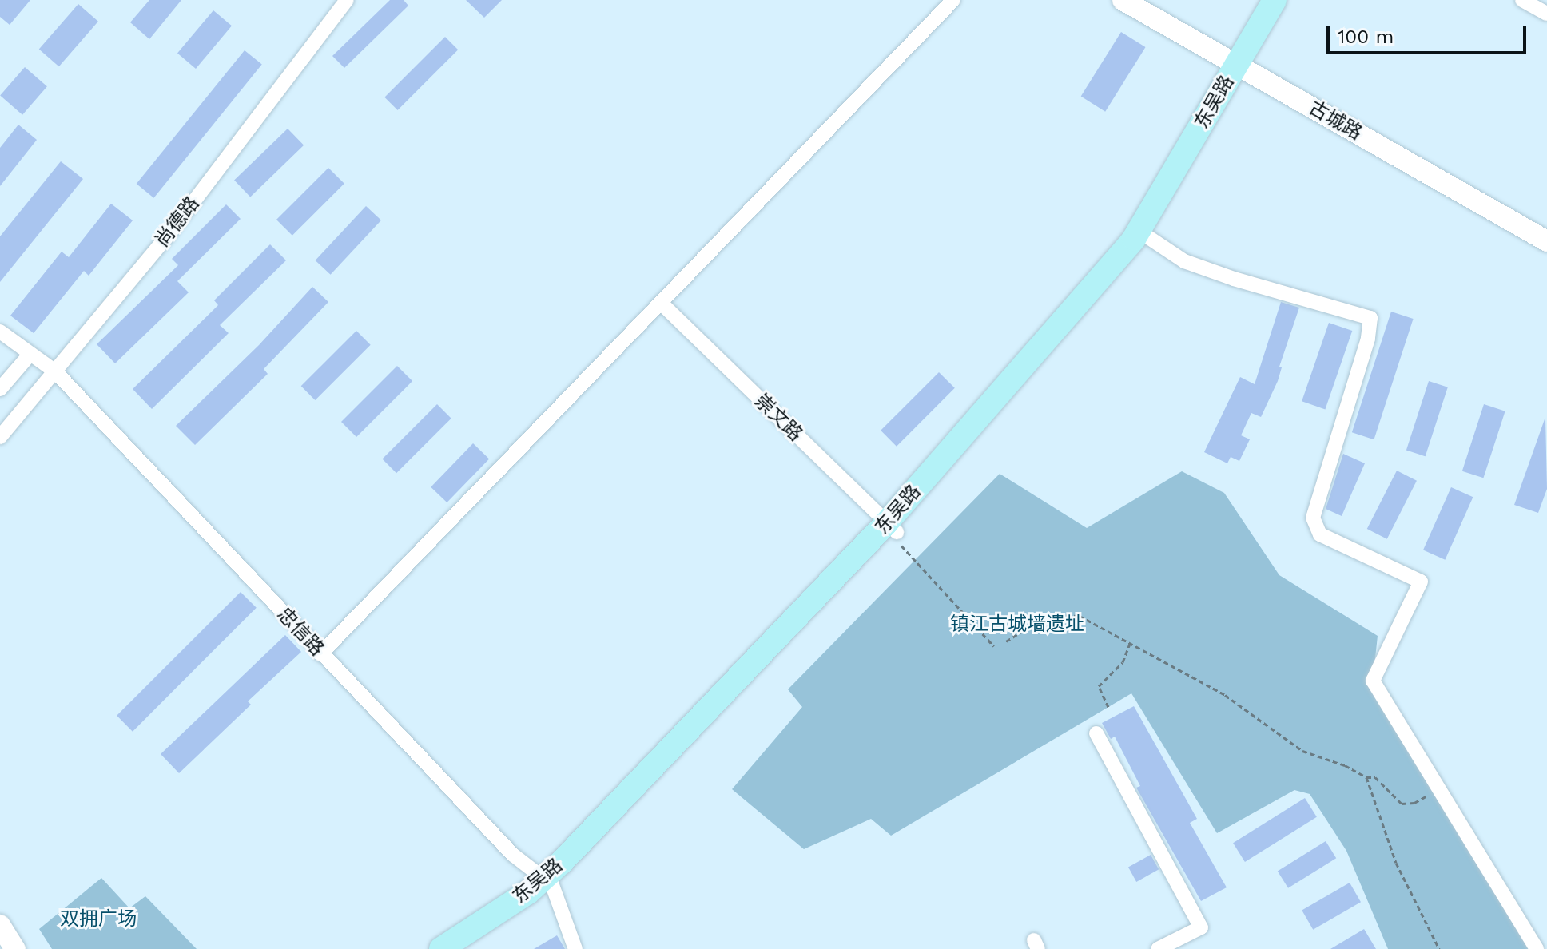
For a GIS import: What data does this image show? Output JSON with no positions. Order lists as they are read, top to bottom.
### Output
{
  "streets": {
    "main road": ["东吴路"],
    "street": [
      "古城路",
      "尚德路",
      "崇文路",
      "忠信路"
    ]
  },
  "crossings": [
    ["东吴路", "古城路"],
    ["东吴路", "崇文路"],
    ["东吴路", "忠信路"],
    ["尚德路", "忠信路"]
  ],
  "parks": ["镇江古城墙遗址", "双拥广场"],
  "scale_bar": "100 m"
}
